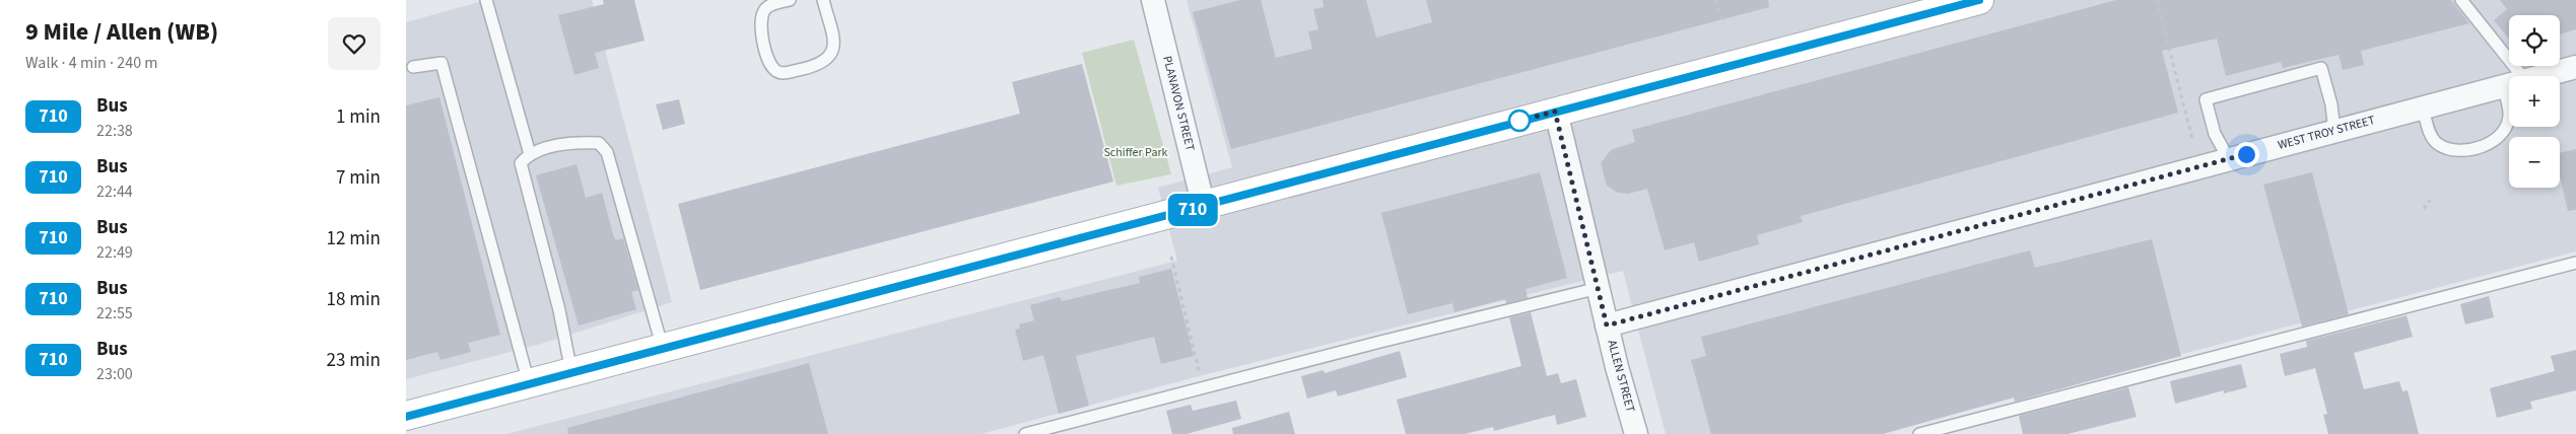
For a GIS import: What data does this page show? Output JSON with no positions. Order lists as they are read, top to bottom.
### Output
{
  "streets": {
    "street": ["PLANAVON STREET", "WEST TROY STREET", "ALLEN STREET"]
  },
  "crossings": [
    ["WEST TROY STREET", "ALLEN STREET"]
  ],
  "parks": ["Schiffer Park"],
  "lines": ["bus line 710"],
  "page": {
    "heading": ["9 Mile / Allen (WB)", "Walk · 4 min · 240 m"],
    "on_map": "710",
    "map_buttons": ["+", "−"],
    "list": [
      {
        "mark": "710",
        "name": "Bus",
        "note": "22:38",
        "value": "1 min"
      },
      {
        "mark": "710",
        "name": "Bus",
        "note": "22:44",
        "value": "7 min"
      },
      {
        "mark": "710",
        "name": "Bus",
        "note": "22:49",
        "value": "12 min"
      },
      {
        "mark": "710",
        "name": "Bus",
        "note": "22:55",
        "value": "18 min"
      },
      {
        "mark": "710",
        "name": "Bus",
        "note": "23:00",
        "value": "23 min"
      }
    ]
  }
}
